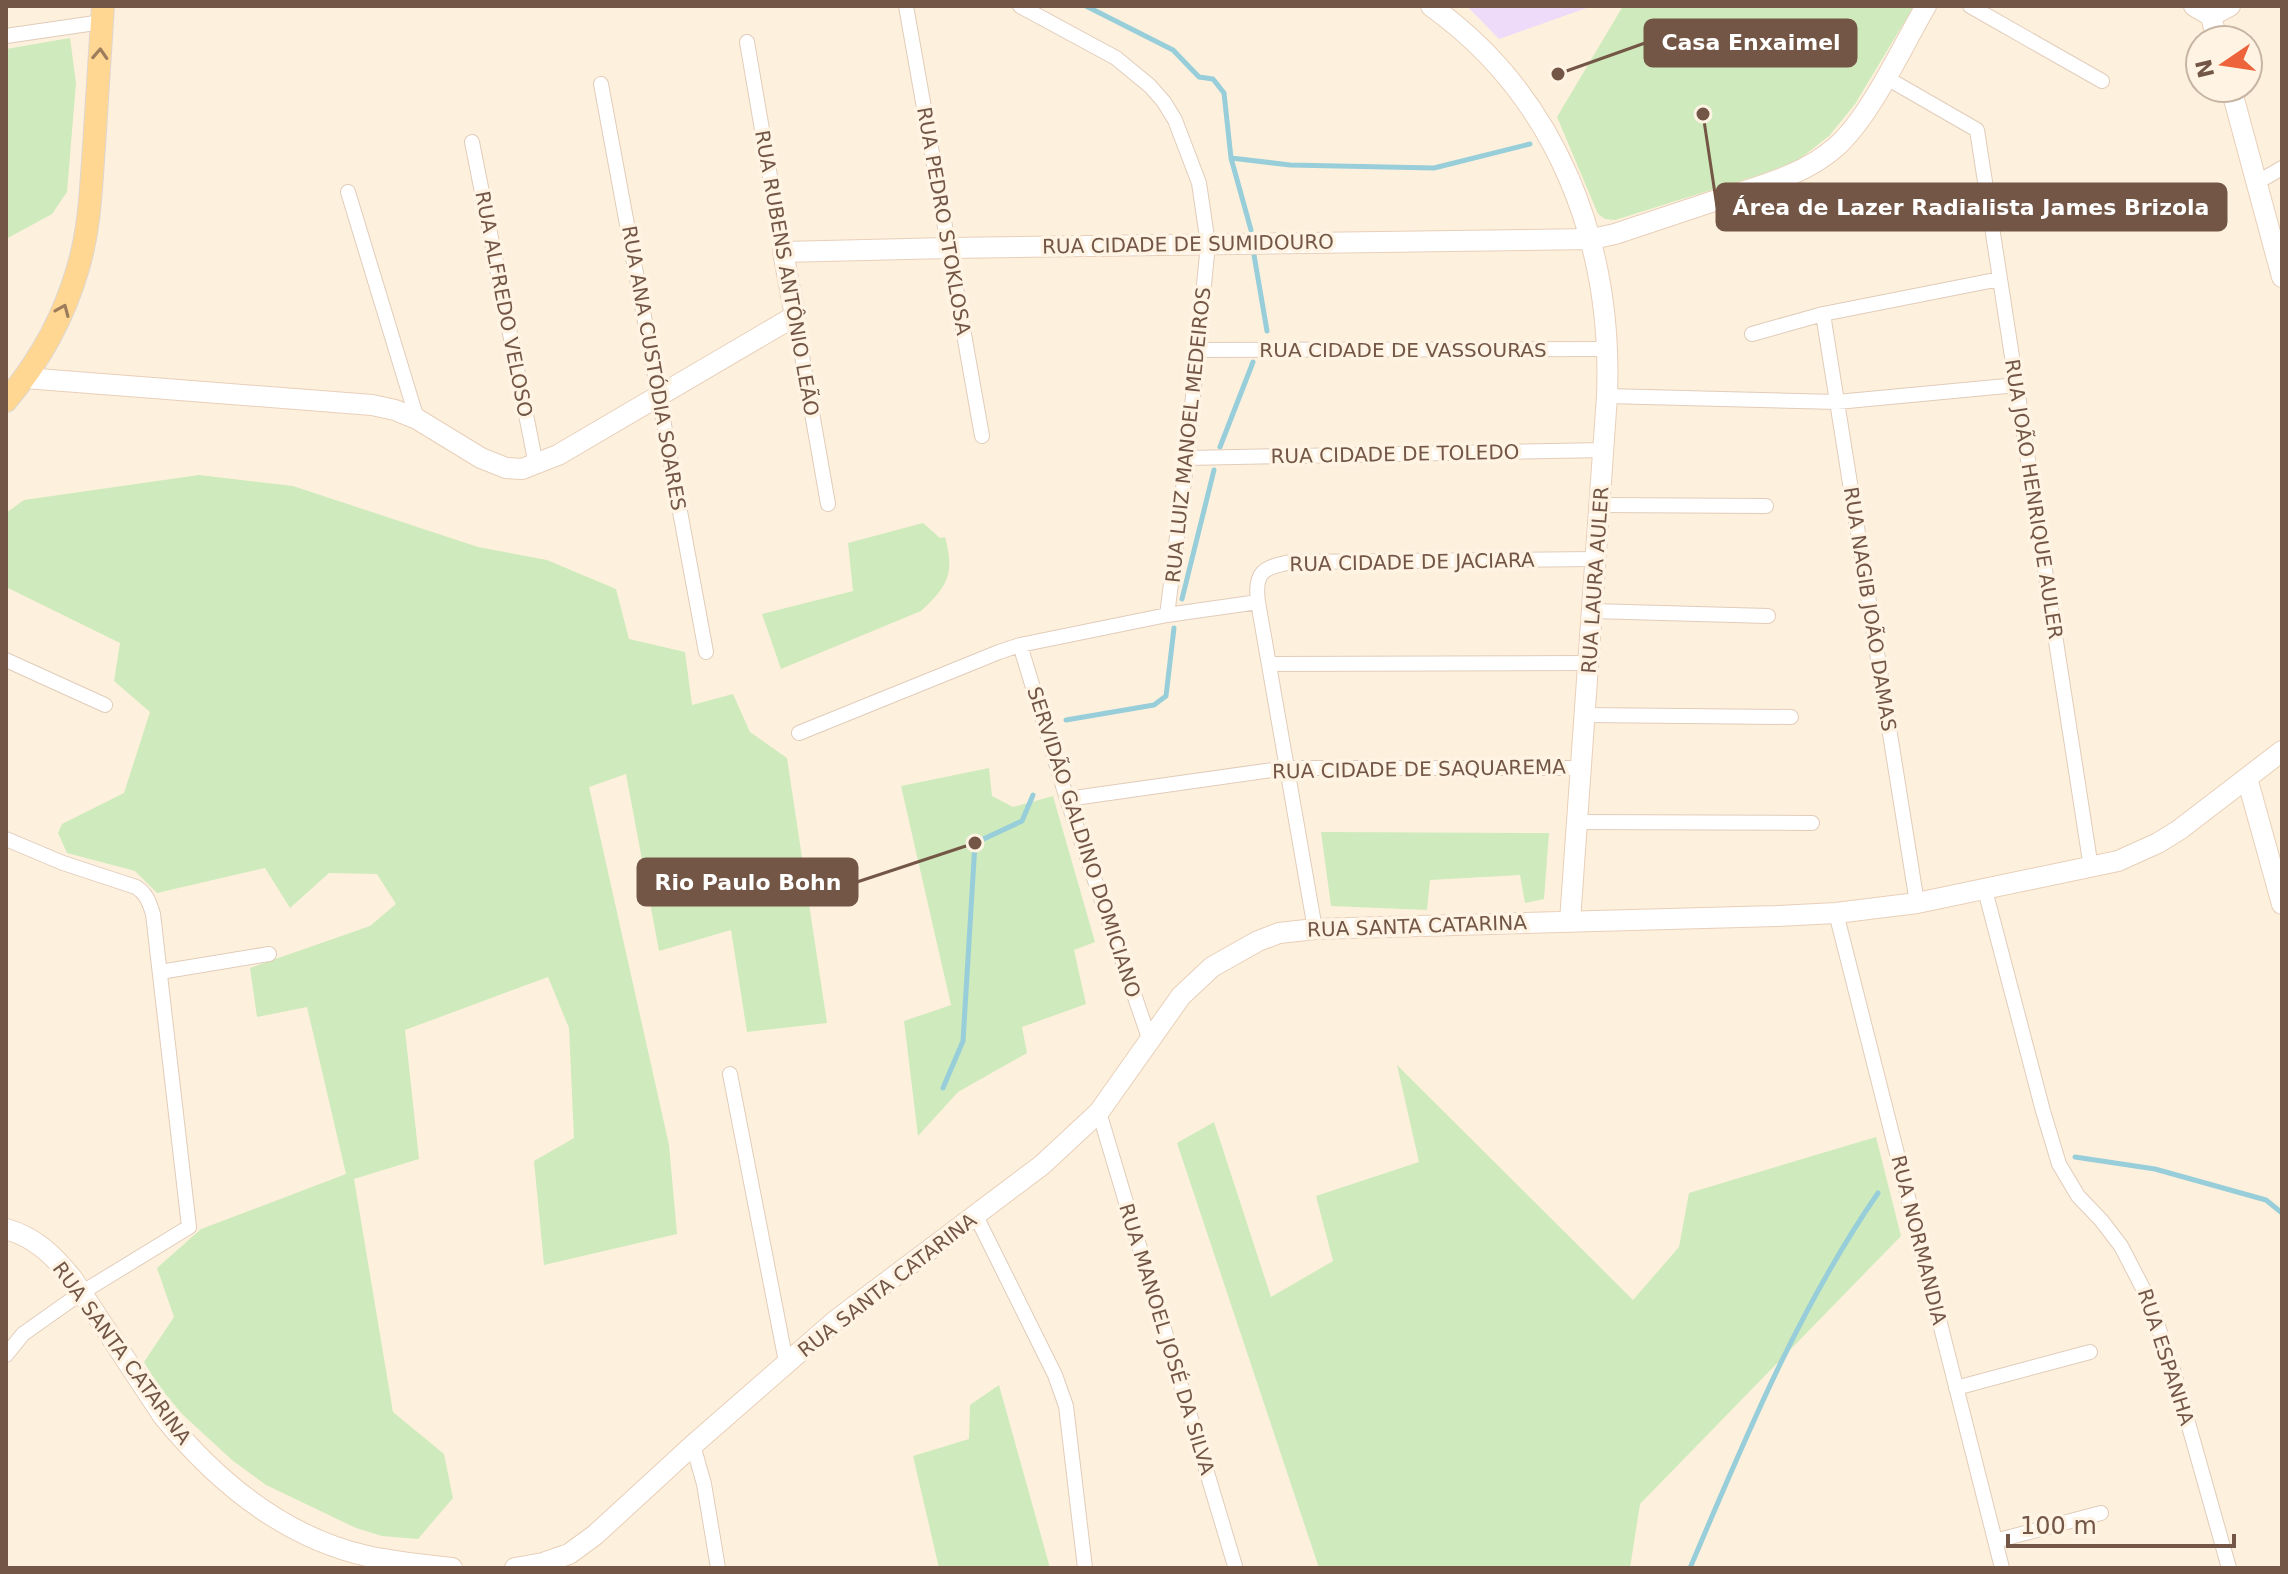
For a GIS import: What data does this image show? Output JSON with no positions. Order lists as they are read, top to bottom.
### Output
{
  "streets": {
    "street": [
      "RUA PEDRO STOKLOSA",
      "RUA CIDADE DE SUMIDOURO",
      "RUA RUBENS ANTÔNIO LEÃO",
      "RUA ALFREDO VELOSO",
      "RUA CIDADE DE VASSOURAS",
      "RUA ANA CUSTÓDIA SOARES",
      "RUA LUIZ MANOEL MEDEIROS",
      "RUA CIDADE DE TOLEDO",
      "RUA JOÃO HENRIQUE AULER",
      "RUA CIDADE DE JACIARA",
      "RUA LAURA AULER",
      "RUA NAGIB JOÃO DAMAS",
      "RUA CIDADE DE SAQUAREMA",
      "SERVIDÃO GALDINO DOMICIANO",
      "RUA SANTA CATARINA",
      "RUA NORMANDIA",
      "RUA MANOEL JOSÉ DA SILVA",
      "RUA ESPANHA"
    ]
  },
  "crossings": [
    ["RUA PEDRO STOKLOSA", "RUA CIDADE DE SUMIDOURO"],
    ["RUA CIDADE DE SUMIDOURO", "RUA RUBENS ANTÔNIO LEÃO"],
    ["RUA CIDADE DE SUMIDOURO", "RUA LUIZ MANOEL MEDEIROS"],
    ["RUA CIDADE DE SUMIDOURO", "RUA JOÃO HENRIQUE AULER"],
    ["RUA CIDADE DE SUMIDOURO", "RUA LAURA AULER"],
    ["RUA CIDADE DE VASSOURAS", "RUA LUIZ MANOEL MEDEIROS"],
    ["RUA CIDADE DE VASSOURAS", "RUA LAURA AULER"],
    ["RUA LUIZ MANOEL MEDEIROS", "RUA CIDADE DE TOLEDO"],
    ["RUA CIDADE DE TOLEDO", "RUA LAURA AULER"],
    ["RUA JOÃO HENRIQUE AULER", "RUA SANTA CATARINA"],
    ["RUA CIDADE DE JACIARA", "RUA LAURA AULER"],
    ["RUA LAURA AULER", "RUA CIDADE DE SAQUAREMA"],
    ["RUA LAURA AULER", "RUA SANTA CATARINA"],
    ["RUA NAGIB JOÃO DAMAS", "RUA SANTA CATARINA"],
    ["RUA CIDADE DE SAQUAREMA", "SERVIDÃO GALDINO DOMICIANO"],
    ["SERVIDÃO GALDINO DOMICIANO", "RUA SANTA CATARINA"],
    ["RUA SANTA CATARINA", "RUA NORMANDIA"],
    ["RUA SANTA CATARINA", "RUA MANOEL JOSÉ DA SILVA"],
    ["RUA SANTA CATARINA", "RUA ESPANHA"]
  ],
  "places": ["Casa Enxaimel", "Área de Lazer Radialista James Brizola", "Rio Paulo Bohn"],
  "scale_bar": "100 m",
  "north": "left"
}
